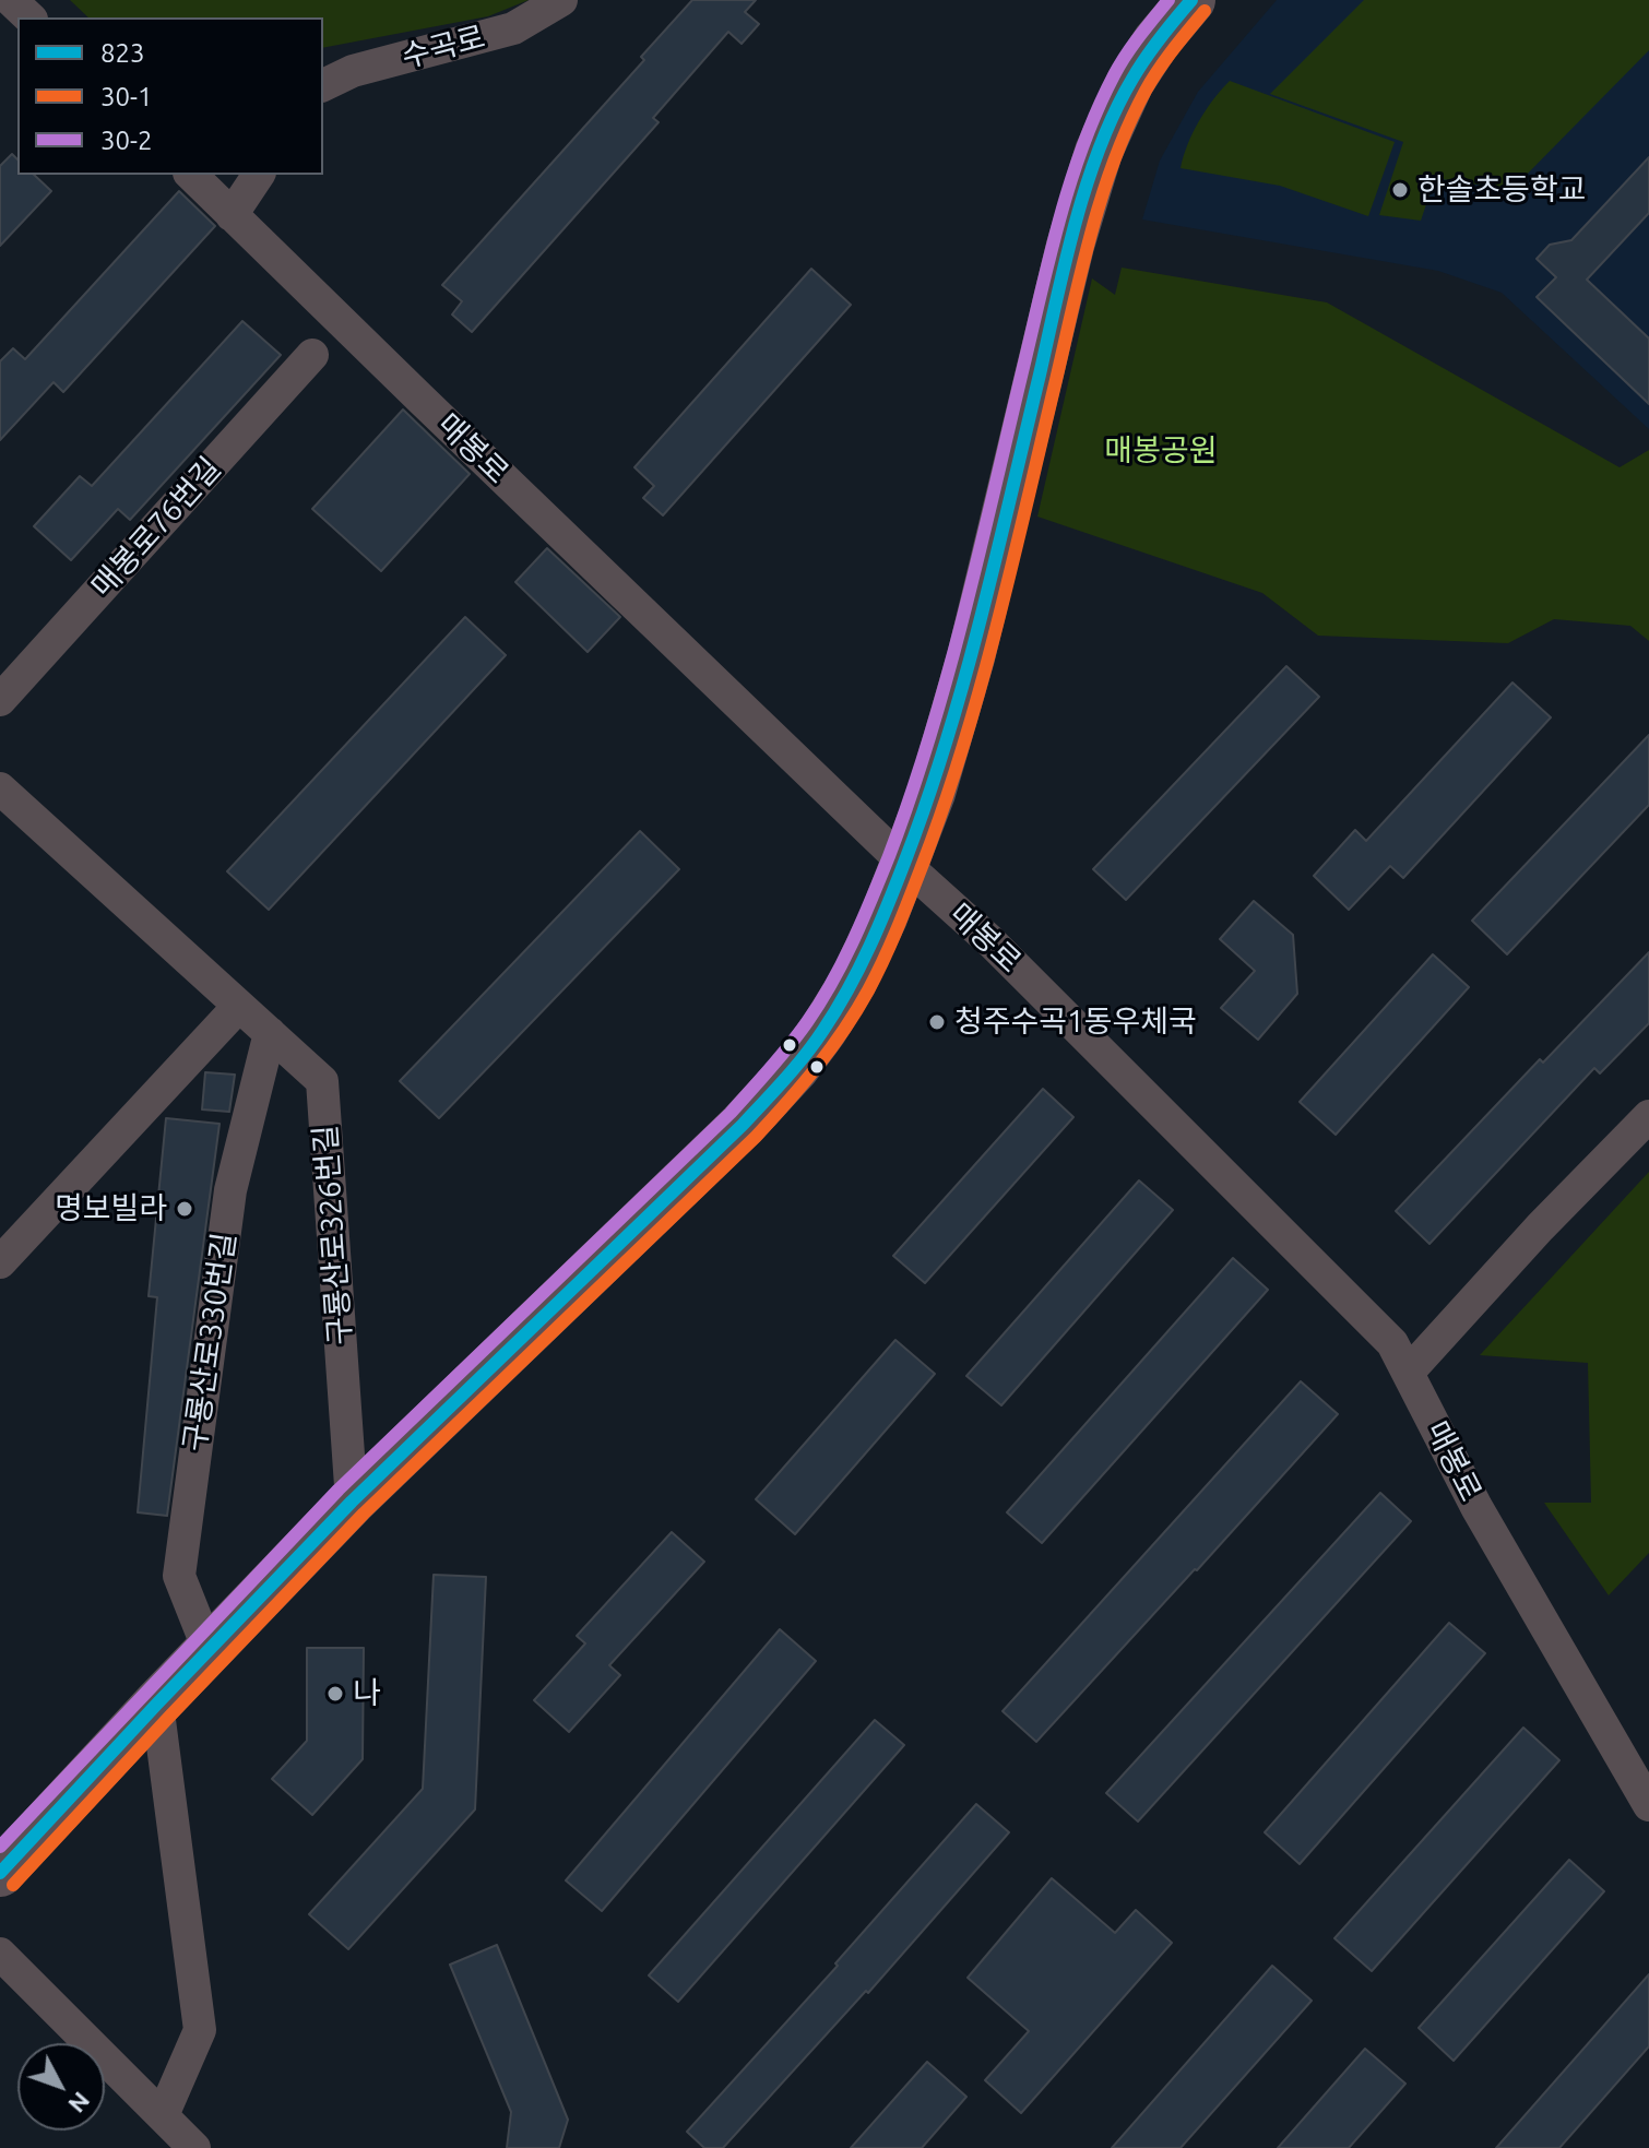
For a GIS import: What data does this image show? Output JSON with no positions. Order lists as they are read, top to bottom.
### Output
{
  "streets": {
    "street": [
      "수곡로",
      "매봉로",
      "매봉로76번길",
      "구룡산로326번길",
      "구룡산로330번길"
    ]
  },
  "crossings": [
    ["구룡산로326번길", "구룡산로330번길"]
  ],
  "parks": ["매봉공원"],
  "places": [
    "한솔초등학교",
    "청주수곡1동우체국",
    "명보빌라",
    "나"
  ],
  "lines": ["transit line 823", "transit line 30-2", "transit line 30-1"],
  "legend": ["823", "30-1", "30-2"],
  "north": "bottom right"
}
